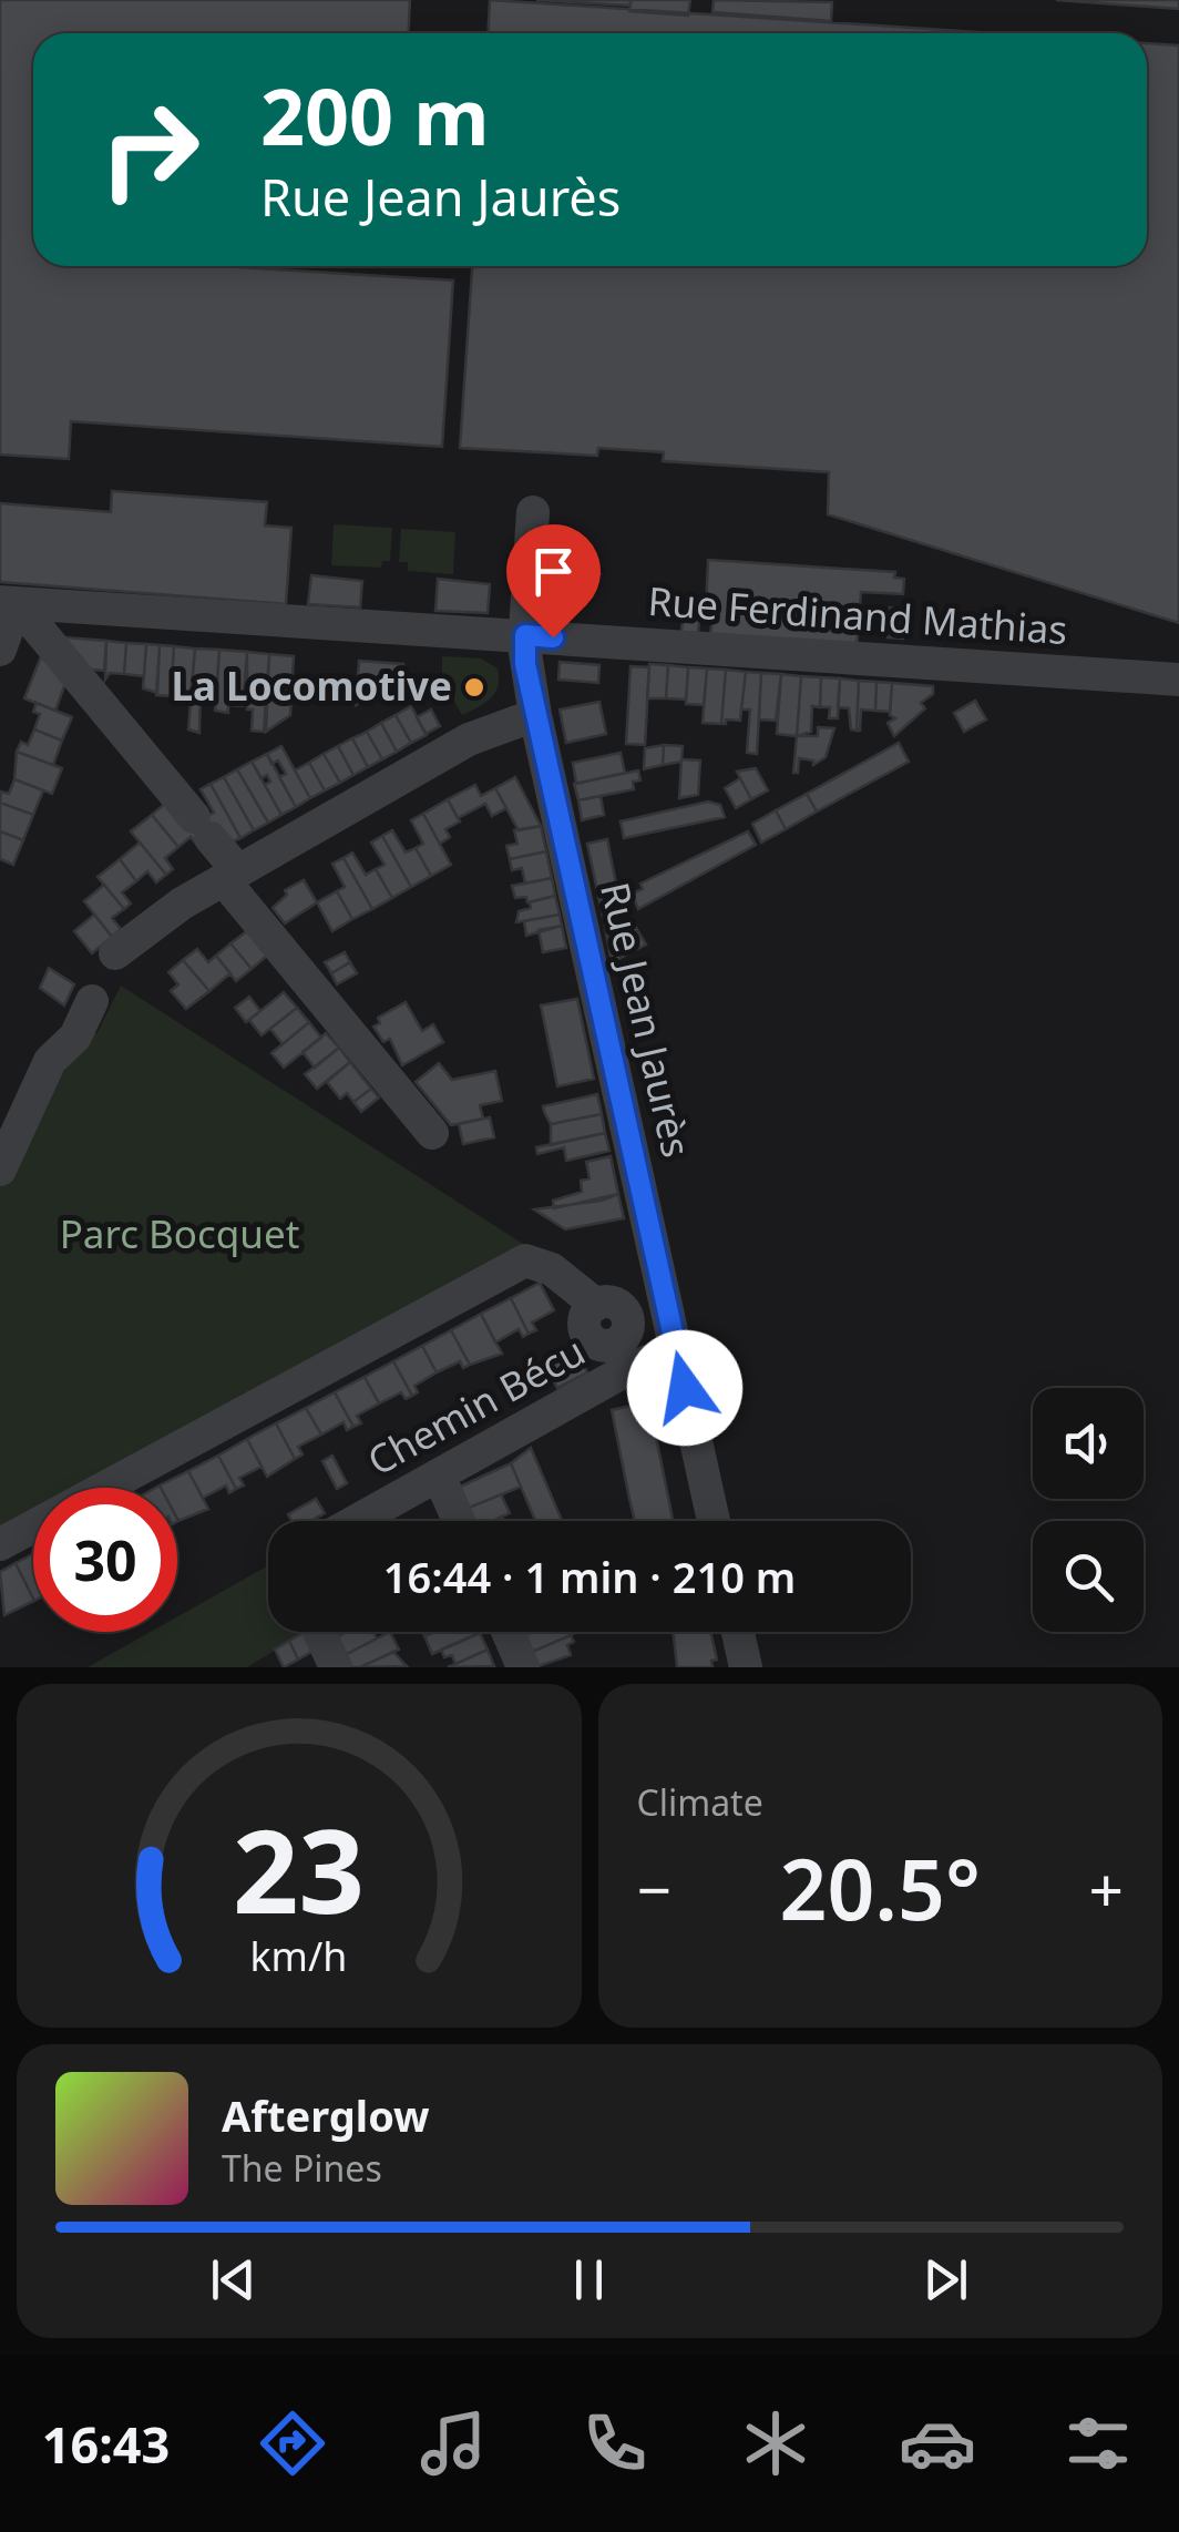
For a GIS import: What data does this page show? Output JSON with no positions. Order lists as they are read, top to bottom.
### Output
{
  "streets": {
    "street": ["Rue Ferdinand Mathias", "Rue Jean Jaurès", "Chemin Bécu"]
  },
  "crossings": [
    ["Rue Ferdinand Mathias", "Rue Jean Jaurès"],
    ["Rue Jean Jaurès", "Chemin Bécu"]
  ],
  "parks": ["Parc Bocquet"],
  "places": ["La Locomotive"],
  "page": {
    "turn": ["200 m", "Rue Jean Jaurès"],
    "limit": "30",
    "trip": "16:44 · 1 min · 210 m",
    "tile": "Climate",
    "heat": ["−", "20.5°", "+"],
    "song": ["Afterglow", "The Pines"],
    "tabs": "16:43",
    "gauge": ["23", "km/h"]
  }
}
